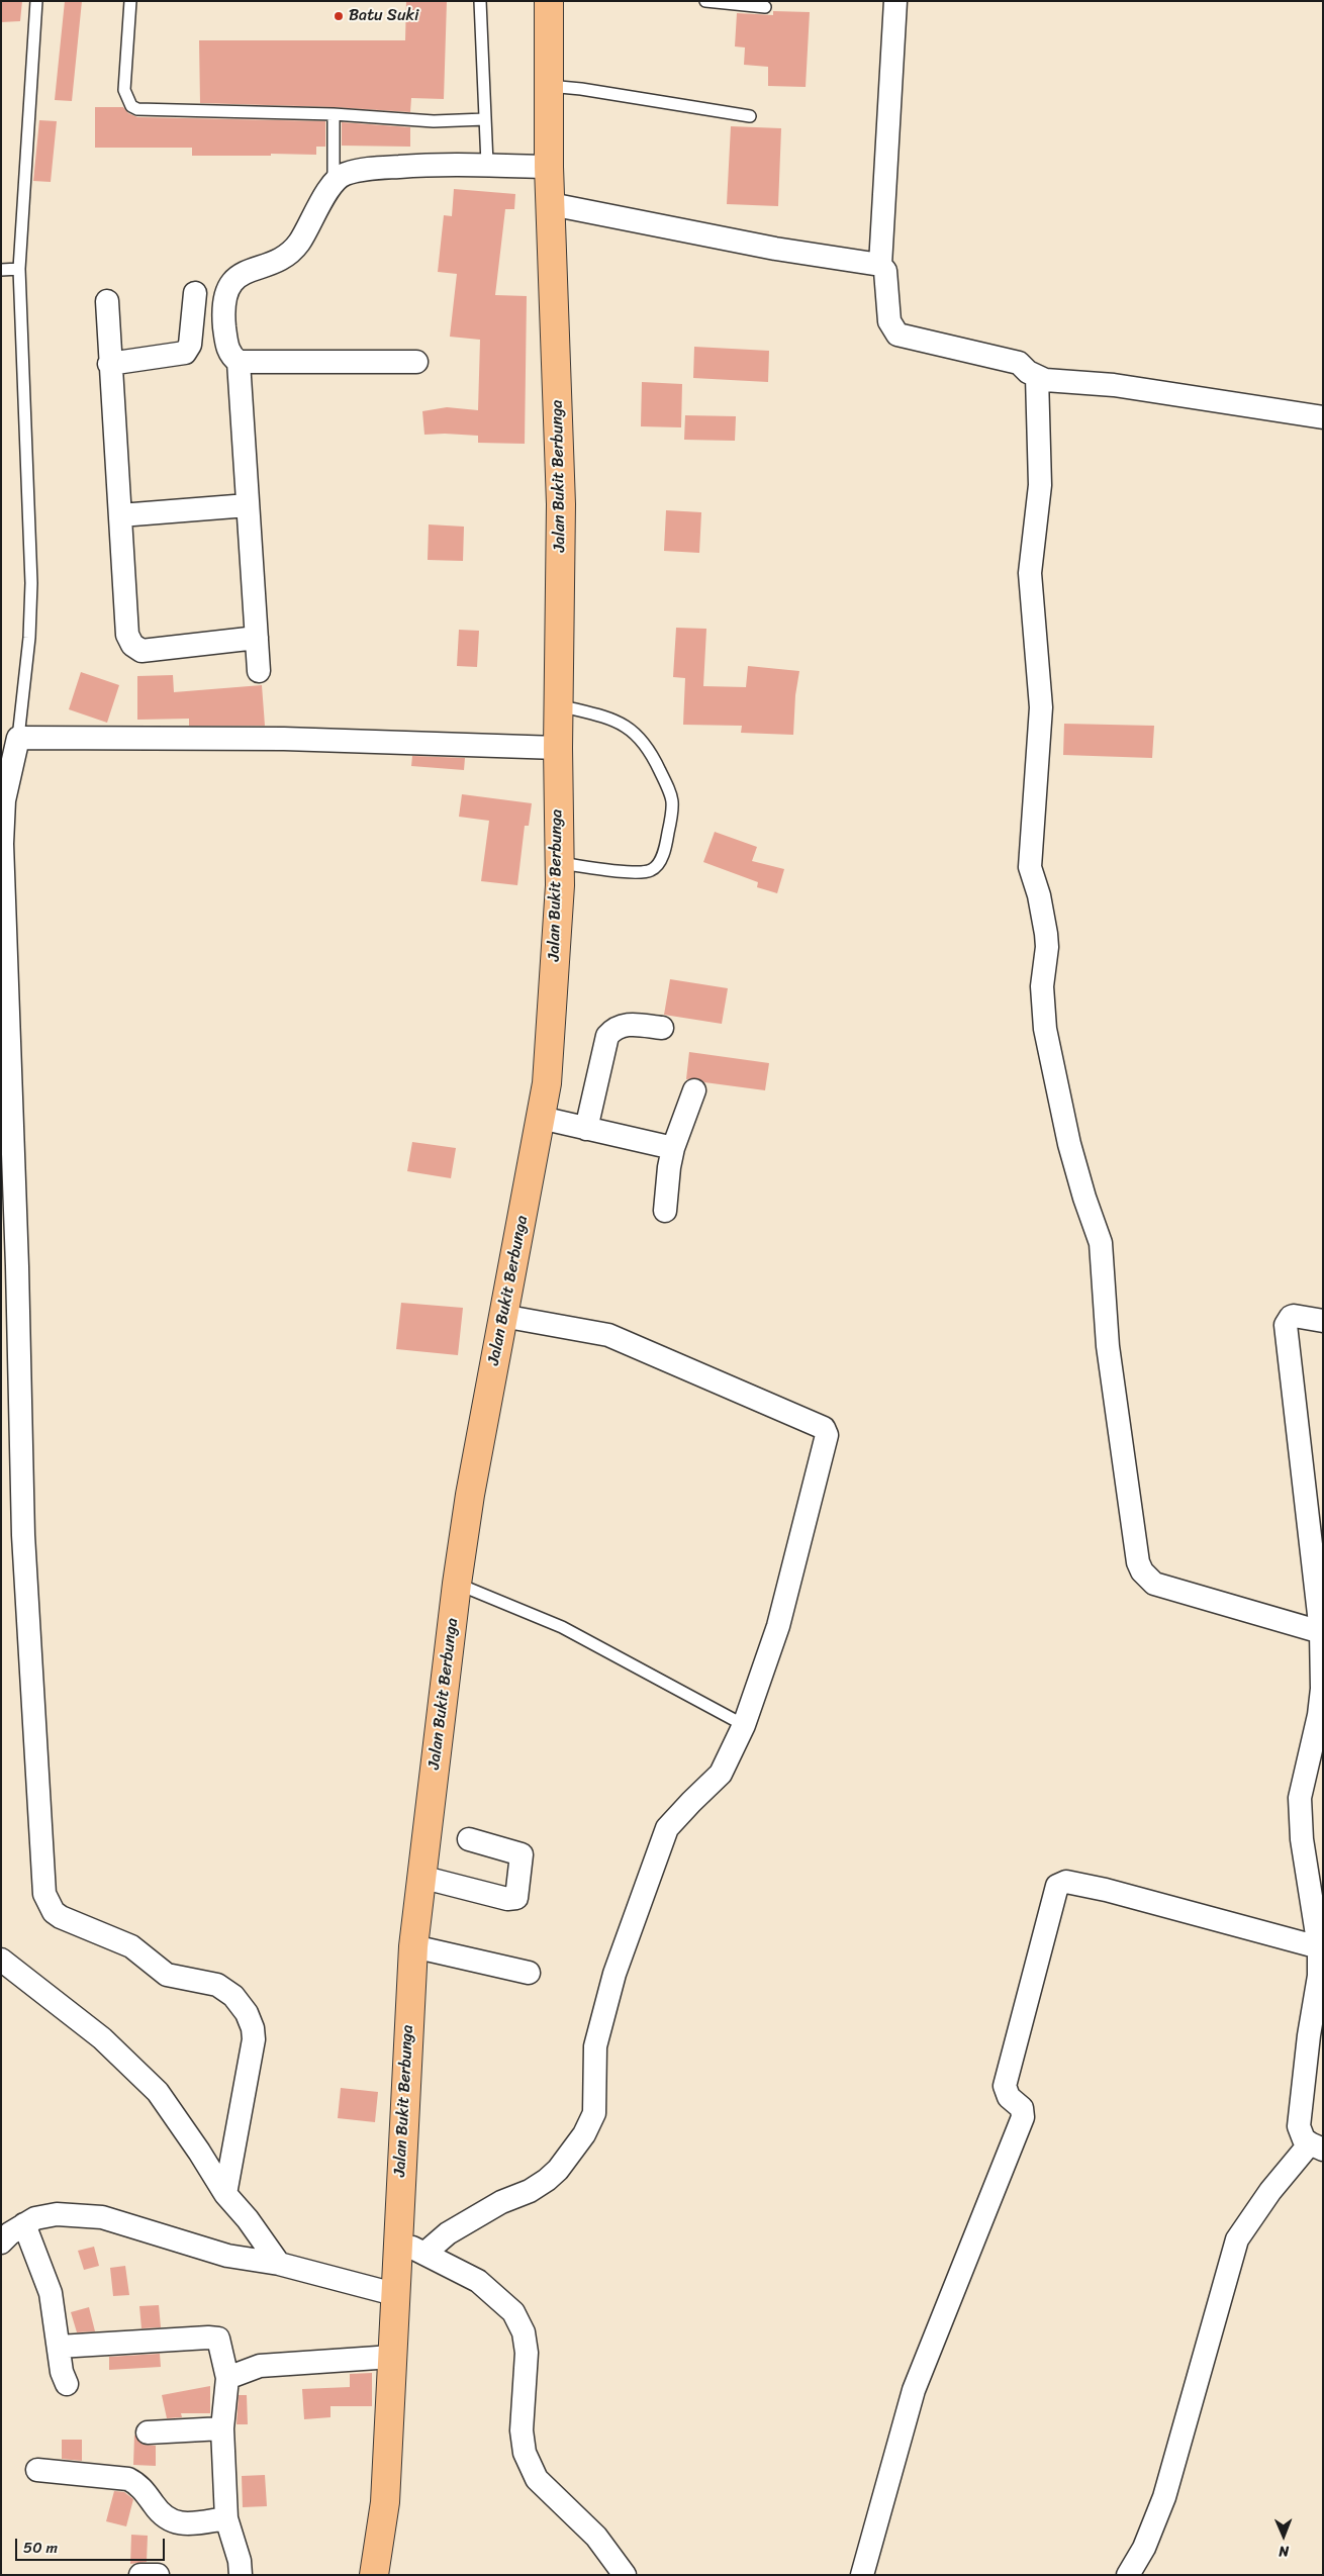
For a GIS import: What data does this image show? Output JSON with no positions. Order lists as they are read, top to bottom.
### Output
{
  "streets": {
    "main road": ["Jalan Bukit Berbunga"]
  },
  "places": ["Batu Suki"],
  "scale_bar": "50 m",
  "north": "bottom"
}
